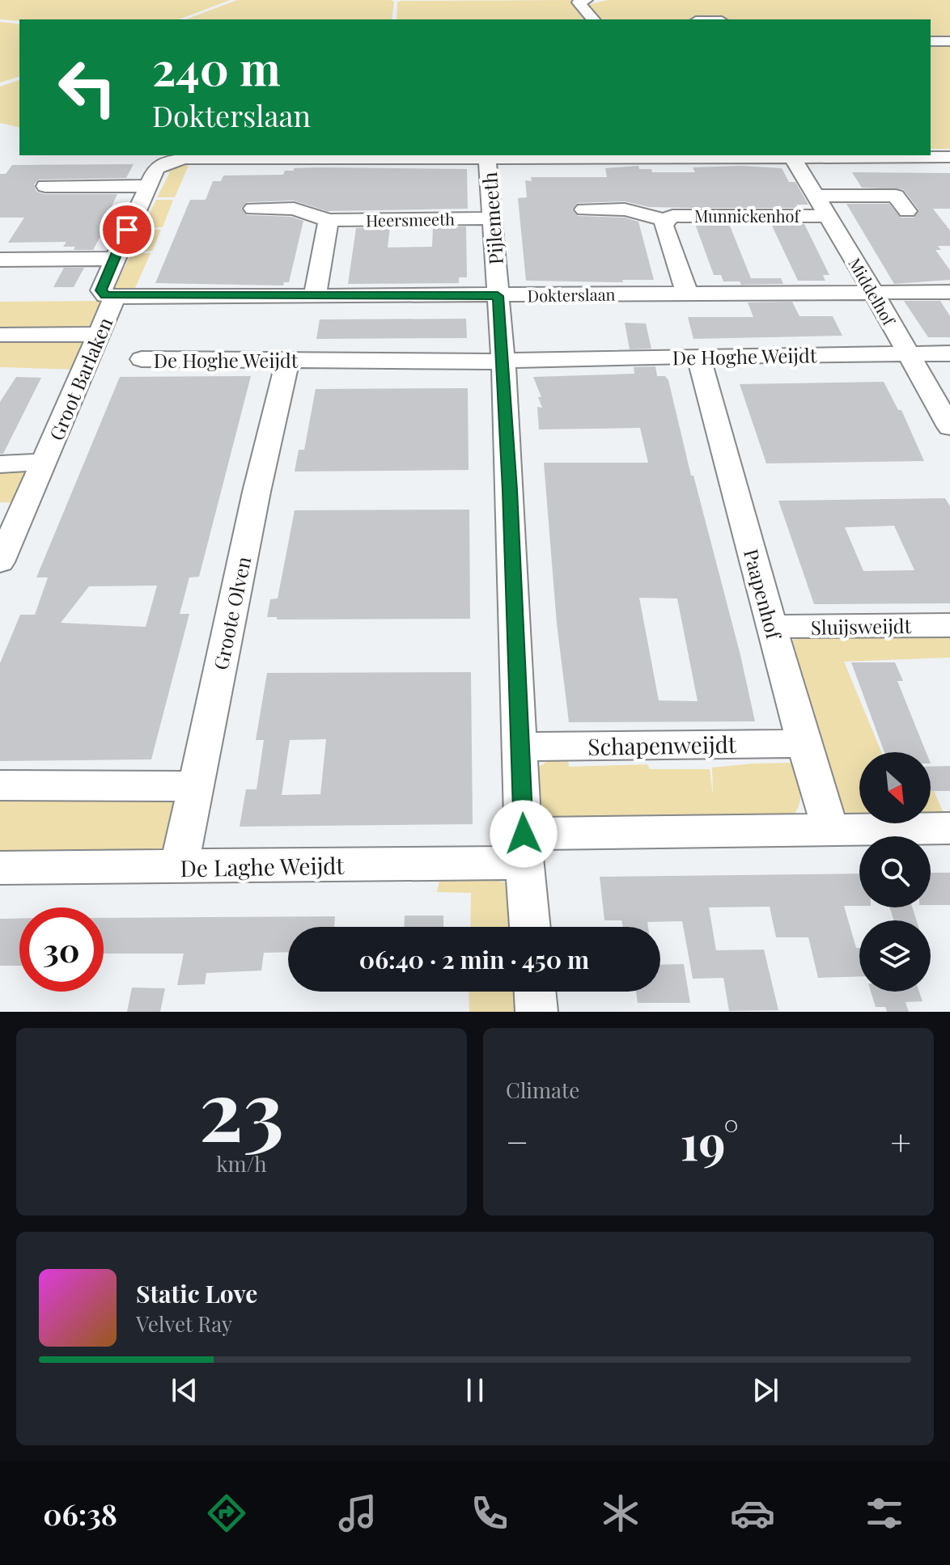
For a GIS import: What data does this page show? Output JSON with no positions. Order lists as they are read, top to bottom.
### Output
{
  "streets": {
    "street": [
      "Munnickenhof",
      "Pijlemeeth",
      "Heersmeeth",
      "Middelhof",
      "Dokterslaan",
      "De Hoghe Weijdt",
      "Groot Barlaken",
      "Paapenhof",
      "Groote Olven",
      "Sluijsweijdt",
      "Schapenweijdt",
      "De Laghe Weijdt"
    ]
  },
  "crossings": [
    ["Munnickenhof", "Middelhof"],
    ["Munnickenhof", "Dokterslaan"],
    ["Pijlemeeth", "Heersmeeth"],
    ["Pijlemeeth", "Dokterslaan"],
    ["Pijlemeeth", "De Hoghe Weijdt"],
    ["Pijlemeeth", "Schapenweijdt"],
    ["Pijlemeeth", "De Laghe Weijdt"],
    ["Middelhof", "Dokterslaan"],
    ["Middelhof", "De Hoghe Weijdt"],
    ["Dokterslaan", "Groot Barlaken"],
    ["De Hoghe Weijdt", "Paapenhof"],
    ["De Hoghe Weijdt", "Groote Olven"],
    ["Paapenhof", "Sluijsweijdt"],
    ["Paapenhof", "Schapenweijdt"],
    ["Paapenhof", "De Laghe Weijdt"],
    ["Groote Olven", "De Laghe Weijdt"]
  ],
  "north": "bottom right",
  "page": {
    "turn": ["240 m", "Dokterslaan"],
    "limit": "30",
    "trip": "06:40 · 2 min · 450 m",
    "tile": [
      ["23", "km/h"],
      "Climate"
    ],
    "heat": ["−", "19°", "+"],
    "song": ["Static Love", "Velvet Ray"],
    "tabs": "06:38"
  }
}
